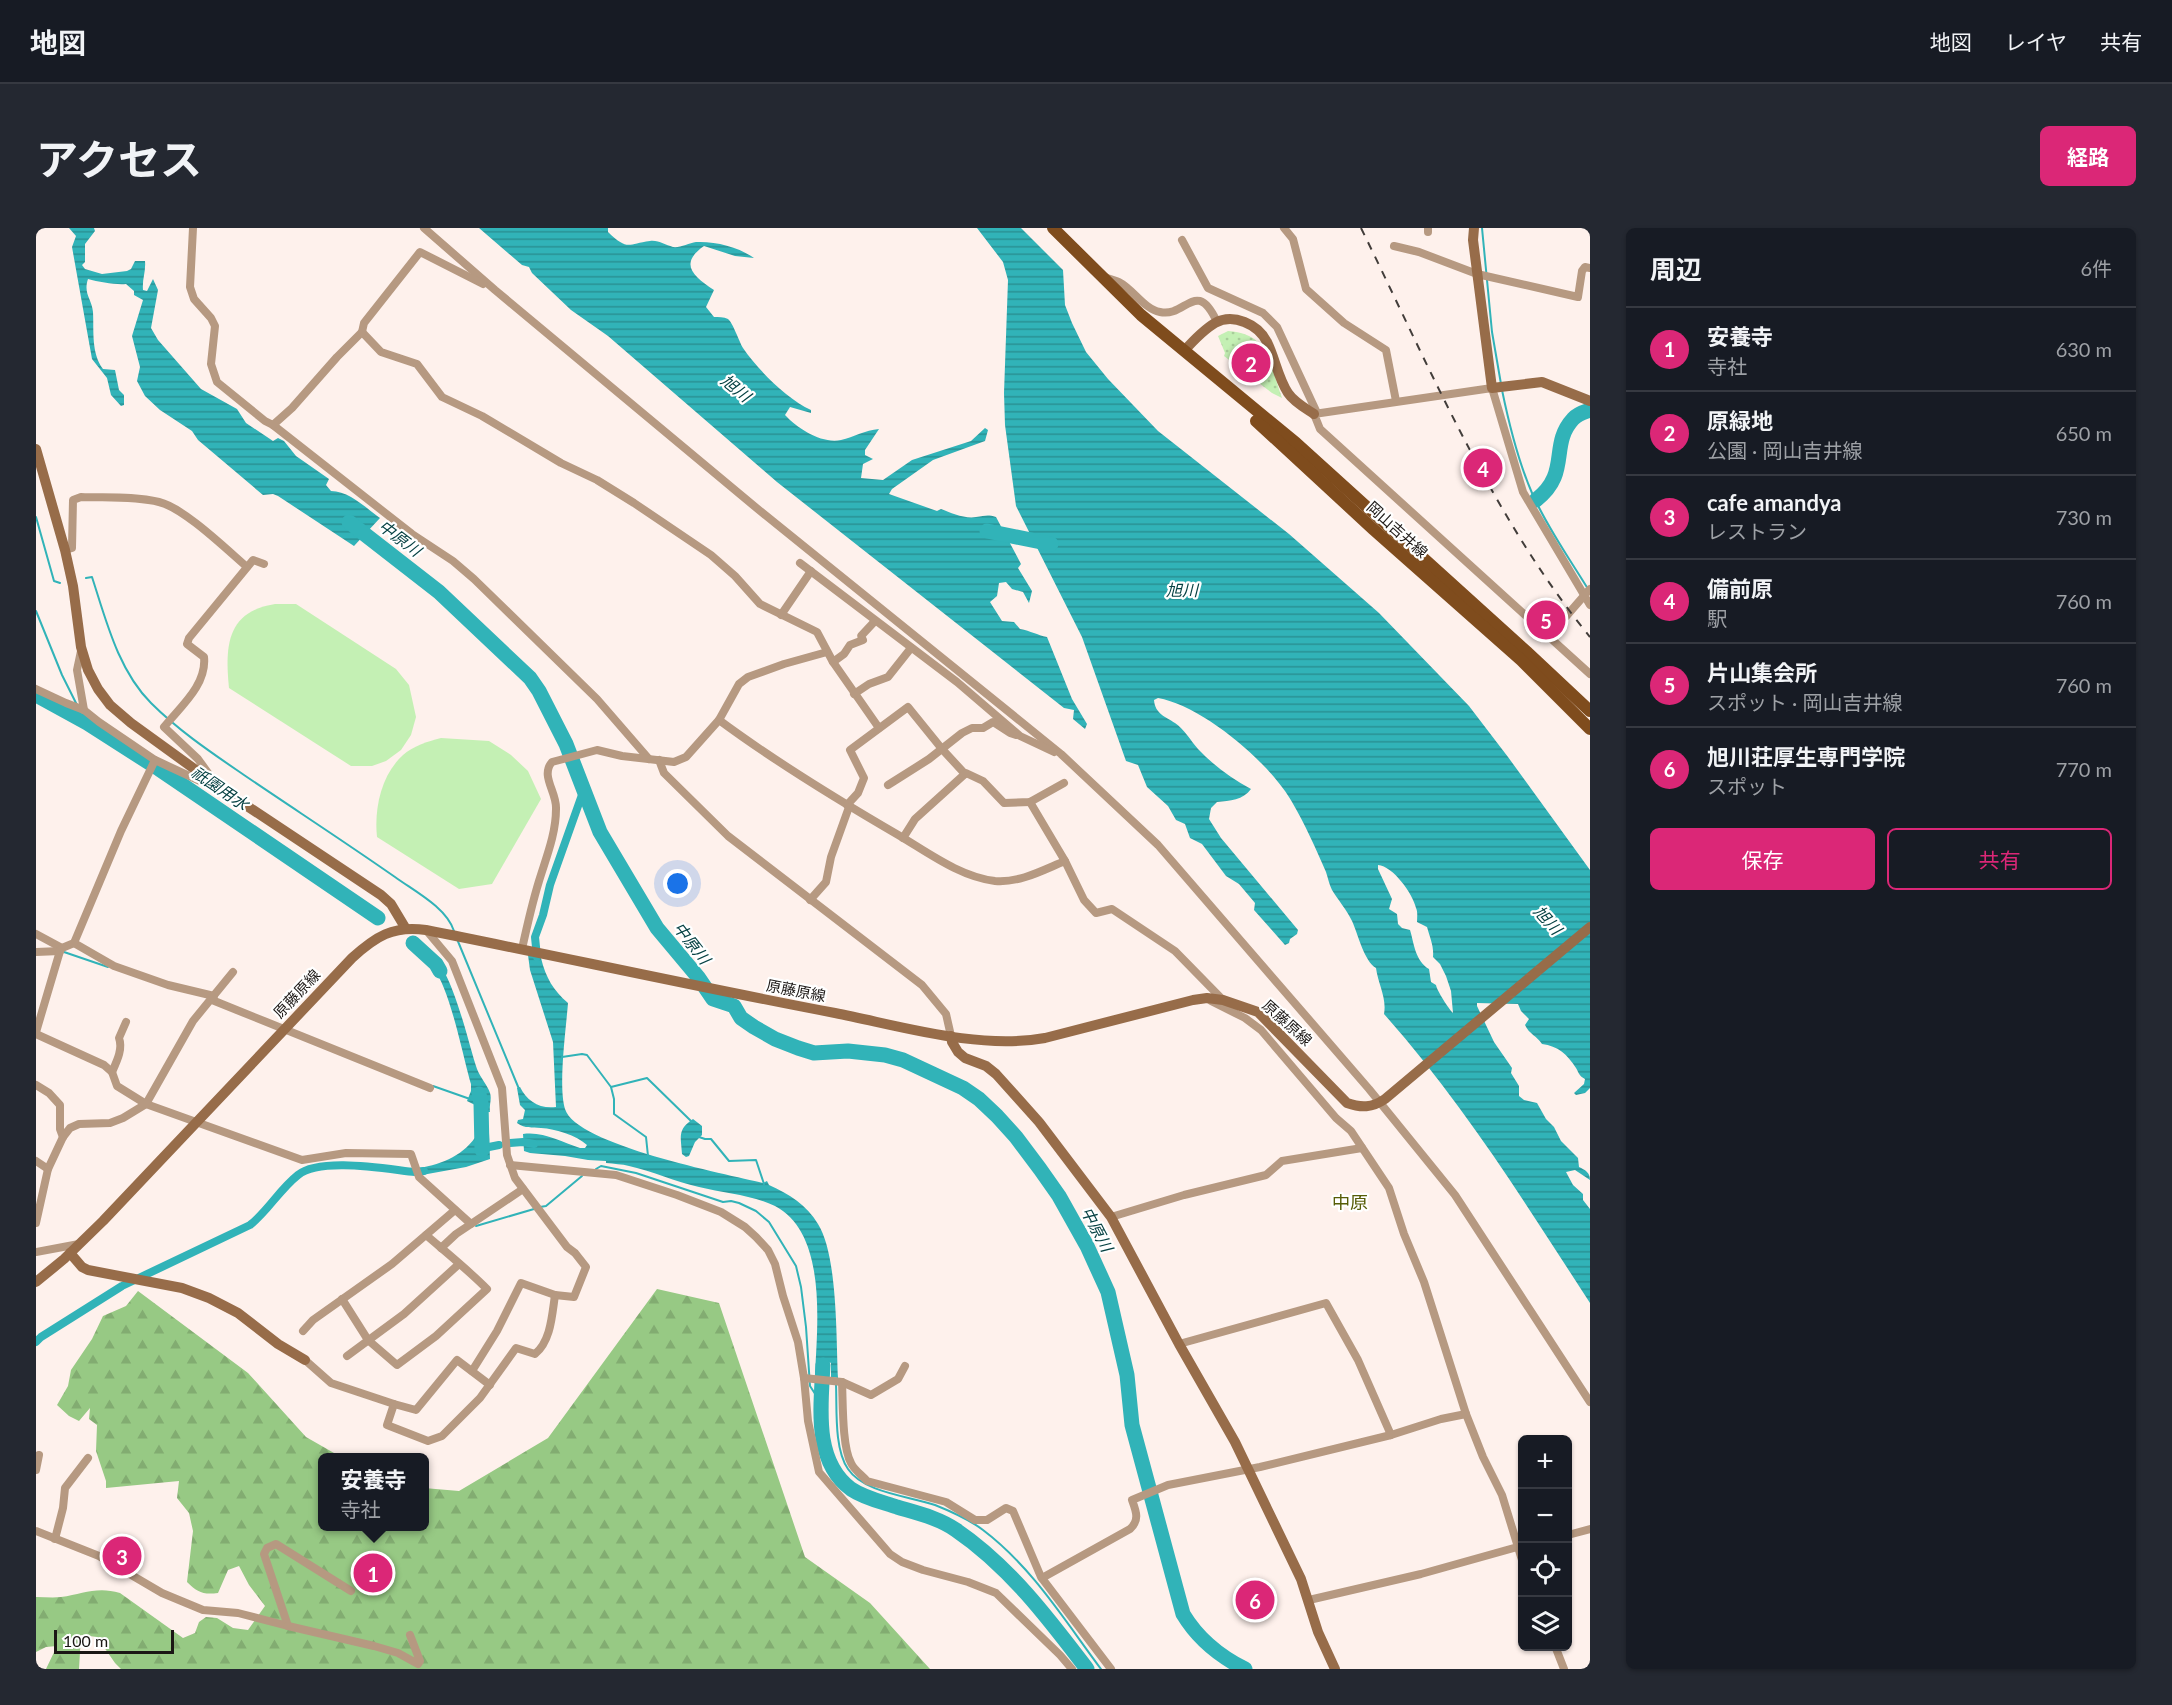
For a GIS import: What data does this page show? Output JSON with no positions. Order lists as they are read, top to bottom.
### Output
{
  "streets": {
    "main road": ["岡山吉井線", "原藤原線"]
  },
  "districts": ["中原"],
  "water": ["旭川", "中原川", "祇園用水"],
  "scale_bar": "100 m",
  "page": {
    "header": "地図",
    "nav": ["地図", "レイヤ", "共有"],
    "title": "アクセス",
    "buttons": [
      "経路",
      ["保存", "共有"]
    ],
    "heading": ["周辺", "6件"],
    "list": [
      {
        "mark": "1",
        "name": "安養寺",
        "note": "寺社",
        "value": "630 m"
      },
      {
        "mark": "2",
        "name": "原緑地",
        "note": "公園 · 岡山吉井線",
        "value": "650 m"
      },
      {
        "mark": "3",
        "name": "cafe amandya",
        "note": "レストラン",
        "value": "730 m"
      },
      {
        "mark": "4",
        "name": "備前原",
        "note": "駅",
        "value": "760 m"
      },
      {
        "mark": "5",
        "name": "片山集会所",
        "note": "スポット · 岡山吉井線",
        "value": "760 m"
      },
      {
        "mark": "6",
        "name": "旭川荘厚生専門学院",
        "note": "スポット",
        "value": "770 m"
      }
    ],
    "pins": [
      "2",
      "4",
      "5",
      "3",
      "1",
      "6"
    ],
    "map_buttons": ["+", "−"],
    "popup": ["安養寺", "寺社"],
    "scale": "100 m"
  }
}
